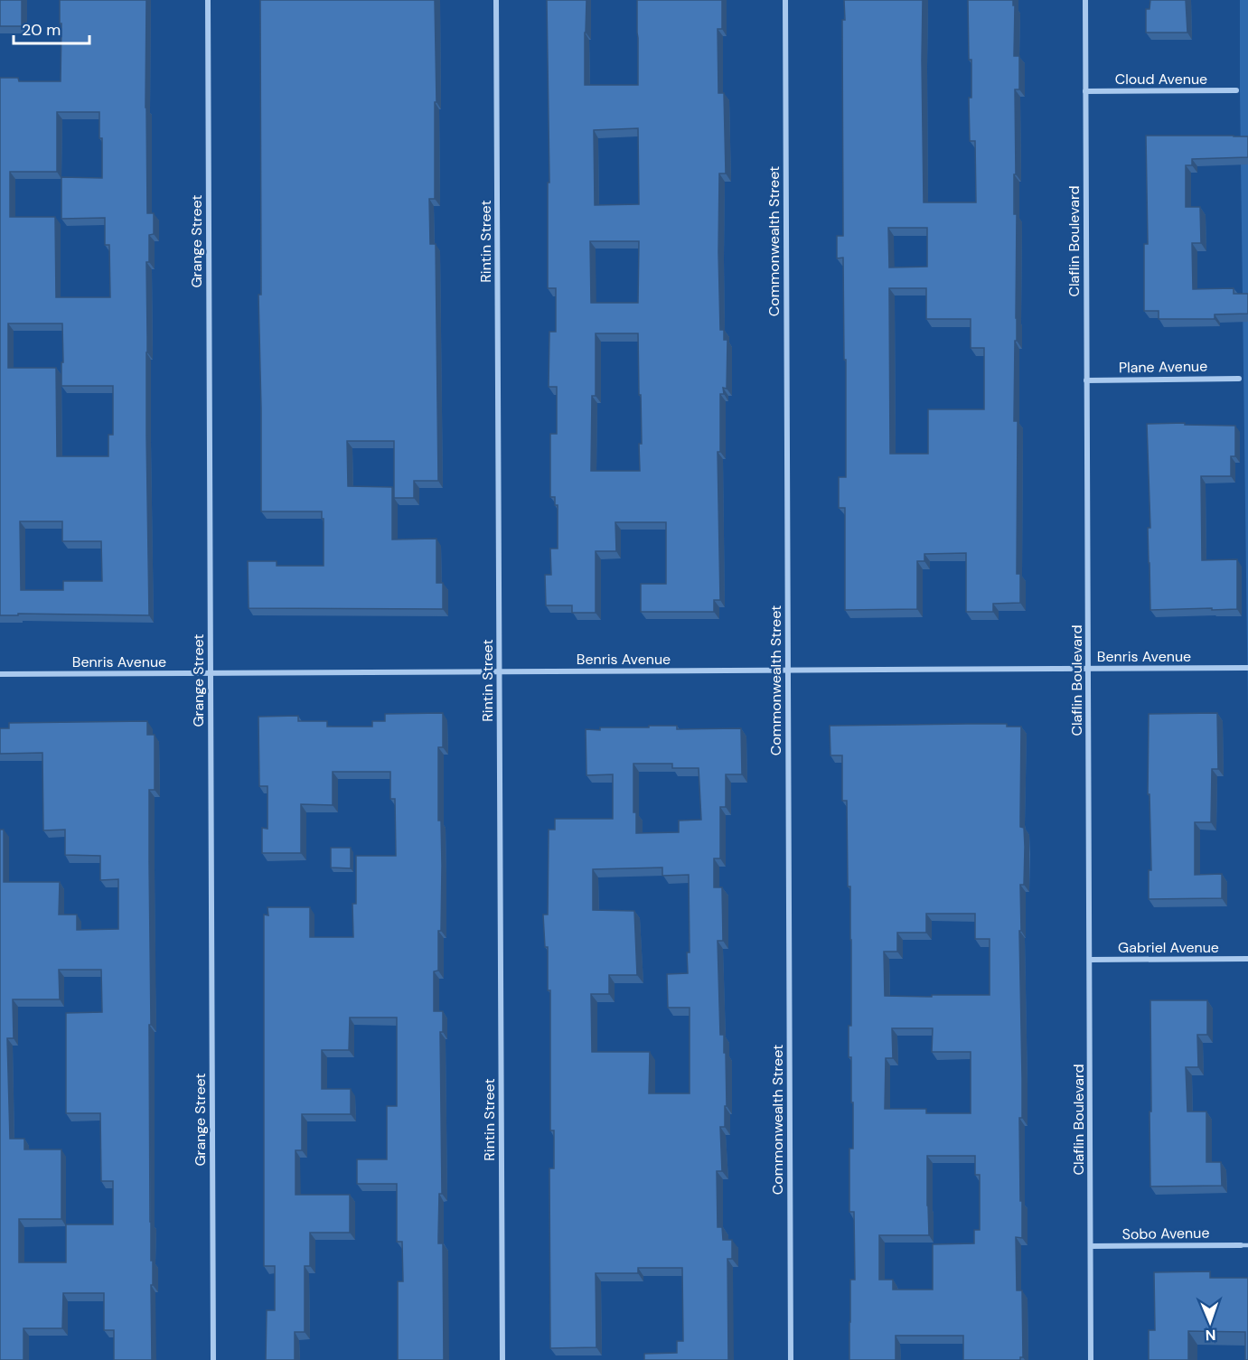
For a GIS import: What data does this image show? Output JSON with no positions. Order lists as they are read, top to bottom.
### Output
{
  "streets": {
    "street": [
      "Cloud Avenue",
      "Grange Street",
      "Rintin Street",
      "Commonwealth Street",
      "Claflin Boulevard",
      "Plane Avenue",
      "Benris Avenue",
      "Gabriel Avenue",
      "Sobo Avenue"
    ]
  },
  "crossings": [
    ["Cloud Avenue", "Claflin Boulevard"],
    ["Grange Street", "Benris Avenue"],
    ["Rintin Street", "Benris Avenue"],
    ["Commonwealth Street", "Benris Avenue"],
    ["Claflin Boulevard", "Plane Avenue"],
    ["Claflin Boulevard", "Benris Avenue"],
    ["Claflin Boulevard", "Gabriel Avenue"],
    ["Claflin Boulevard", "Sobo Avenue"]
  ],
  "scale_bar": "20 m",
  "north": "bottom"
}
